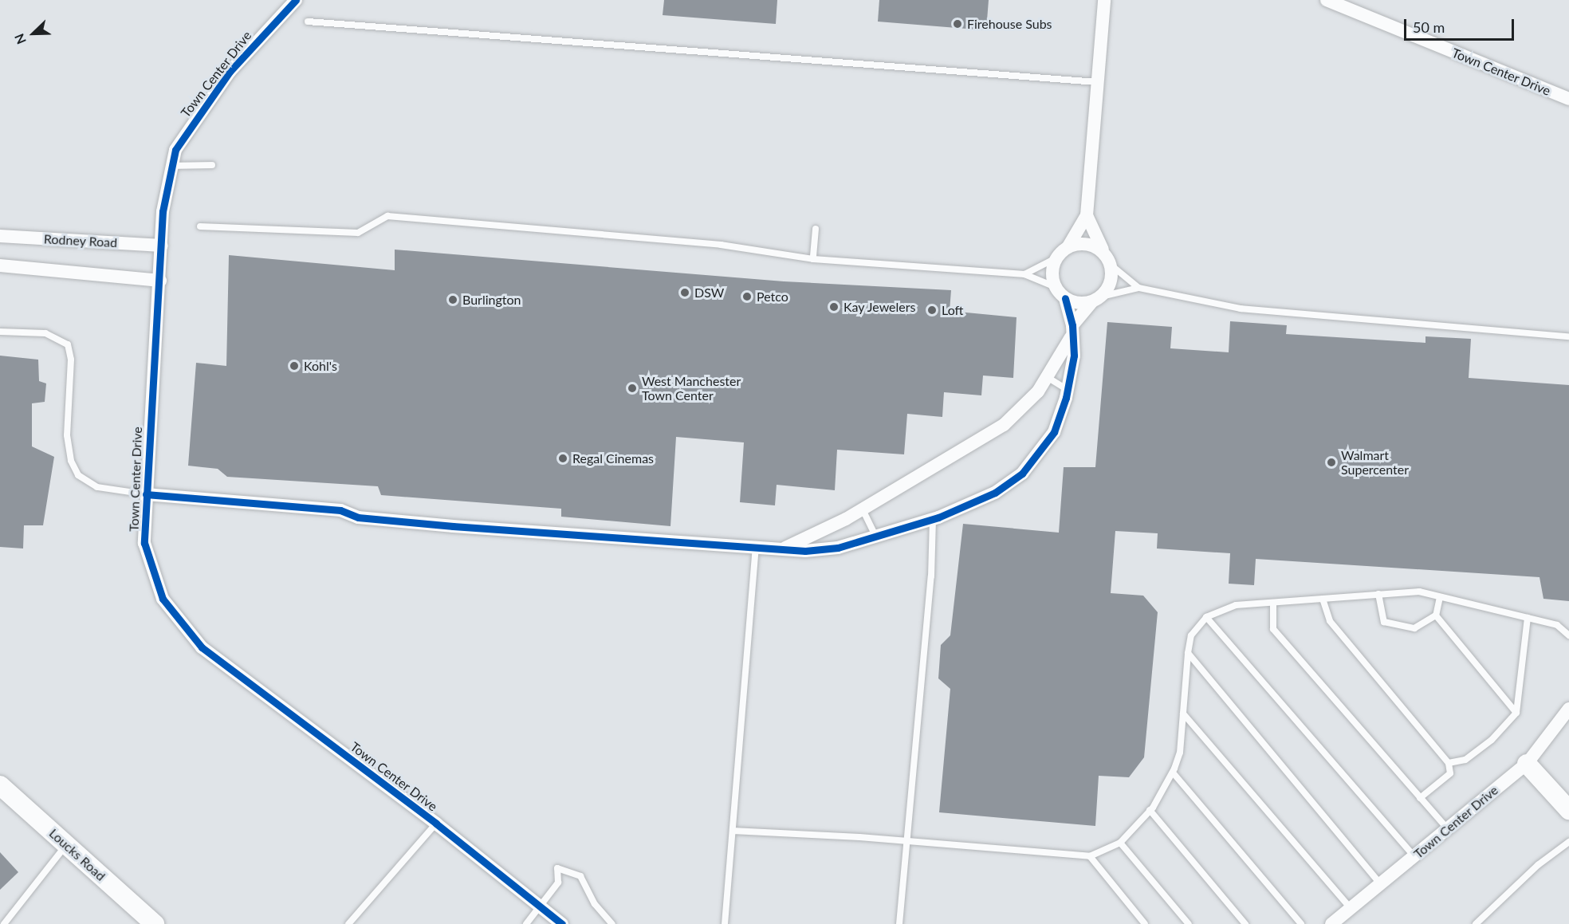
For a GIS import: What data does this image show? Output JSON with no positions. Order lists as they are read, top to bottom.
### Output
{
  "streets": {
    "street": ["Town Center Drive", "Rodney Road", "Loucks Road"]
  },
  "crossings": [
    ["Town Center Drive", "Rodney Road"]
  ],
  "places": [
    "Firehouse Subs",
    "DSW",
    "Petco",
    "Burlington",
    "Kay Jewelers",
    "Loft",
    "Kohl's",
    "West Manchester Town Center",
    "Regal Cinemas",
    "Walmart Supercenter"
  ],
  "scale_bar": "50 m",
  "north": "bottom left"
}
